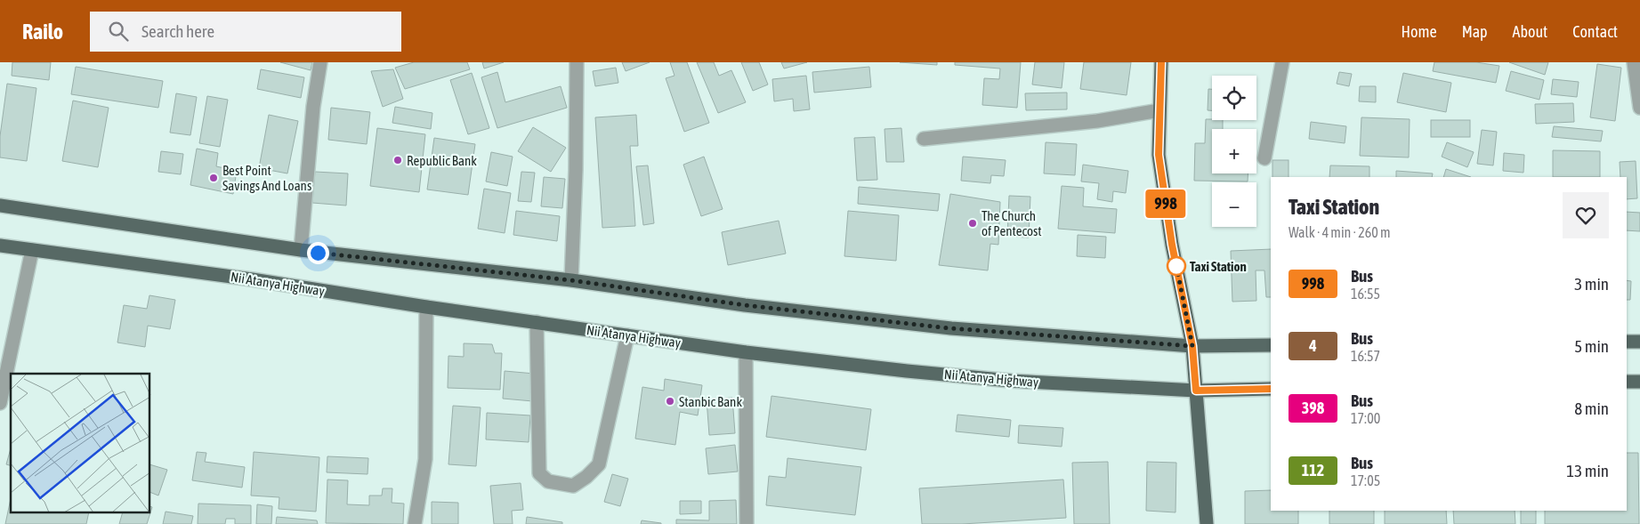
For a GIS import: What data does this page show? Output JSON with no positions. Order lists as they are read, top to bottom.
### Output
{
  "streets": {
    "main road": ["Nii Atanya Highway"]
  },
  "places": [
    "Republic Bank",
    "Best Point Savings And Loans",
    "The Church of Pentecost",
    "Taxi Station",
    "Stanbic Bank"
  ],
  "lines": ["bus line 998"],
  "page": {
    "header": "Railo",
    "search": "Search here",
    "nav": [
      "Home",
      "Map",
      "About",
      "Contact"
    ],
    "on_map": "998",
    "map_buttons": ["+", "−"],
    "heading": ["Taxi Station", "Walk · 4 min · 260 m"],
    "list": [
      {
        "mark": "998",
        "name": "Bus",
        "note": "16:55",
        "value": "3 min"
      },
      {
        "mark": "4",
        "name": "Bus",
        "note": "16:57",
        "value": "5 min"
      },
      {
        "mark": "398",
        "name": "Bus",
        "note": "17:00",
        "value": "8 min"
      },
      {
        "mark": "112",
        "name": "Bus",
        "note": "17:05",
        "value": "13 min"
      }
    ]
  }
}
